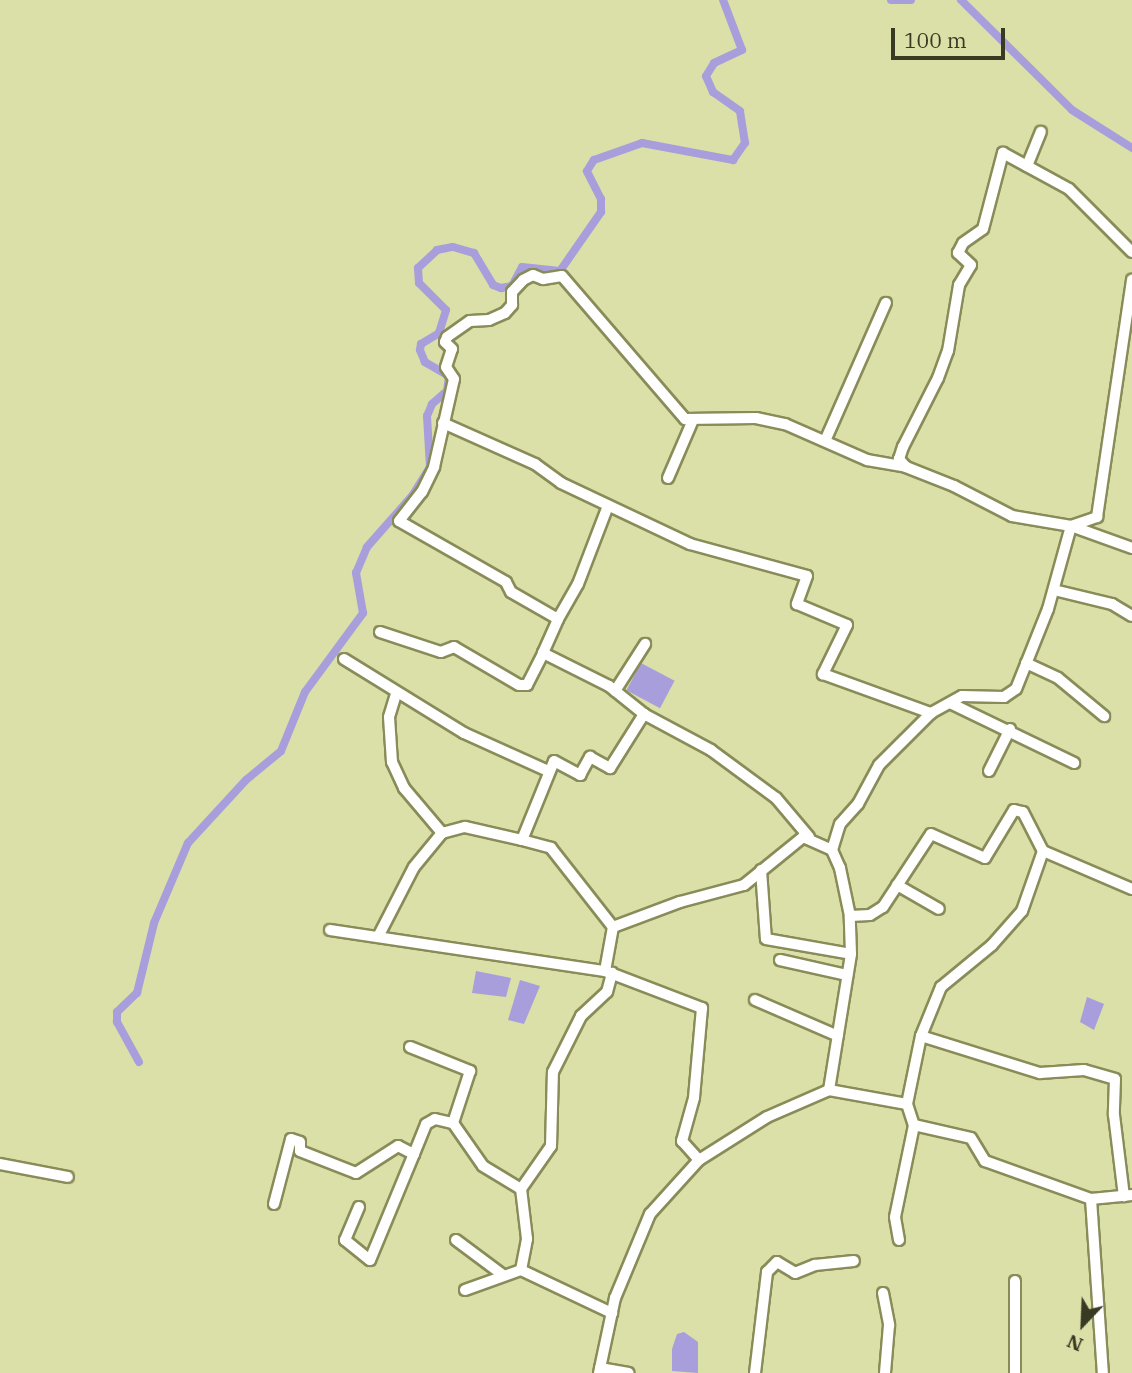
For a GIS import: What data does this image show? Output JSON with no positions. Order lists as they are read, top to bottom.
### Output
{
  "scale_bar": "100 m",
  "north": "bottom left"
}
